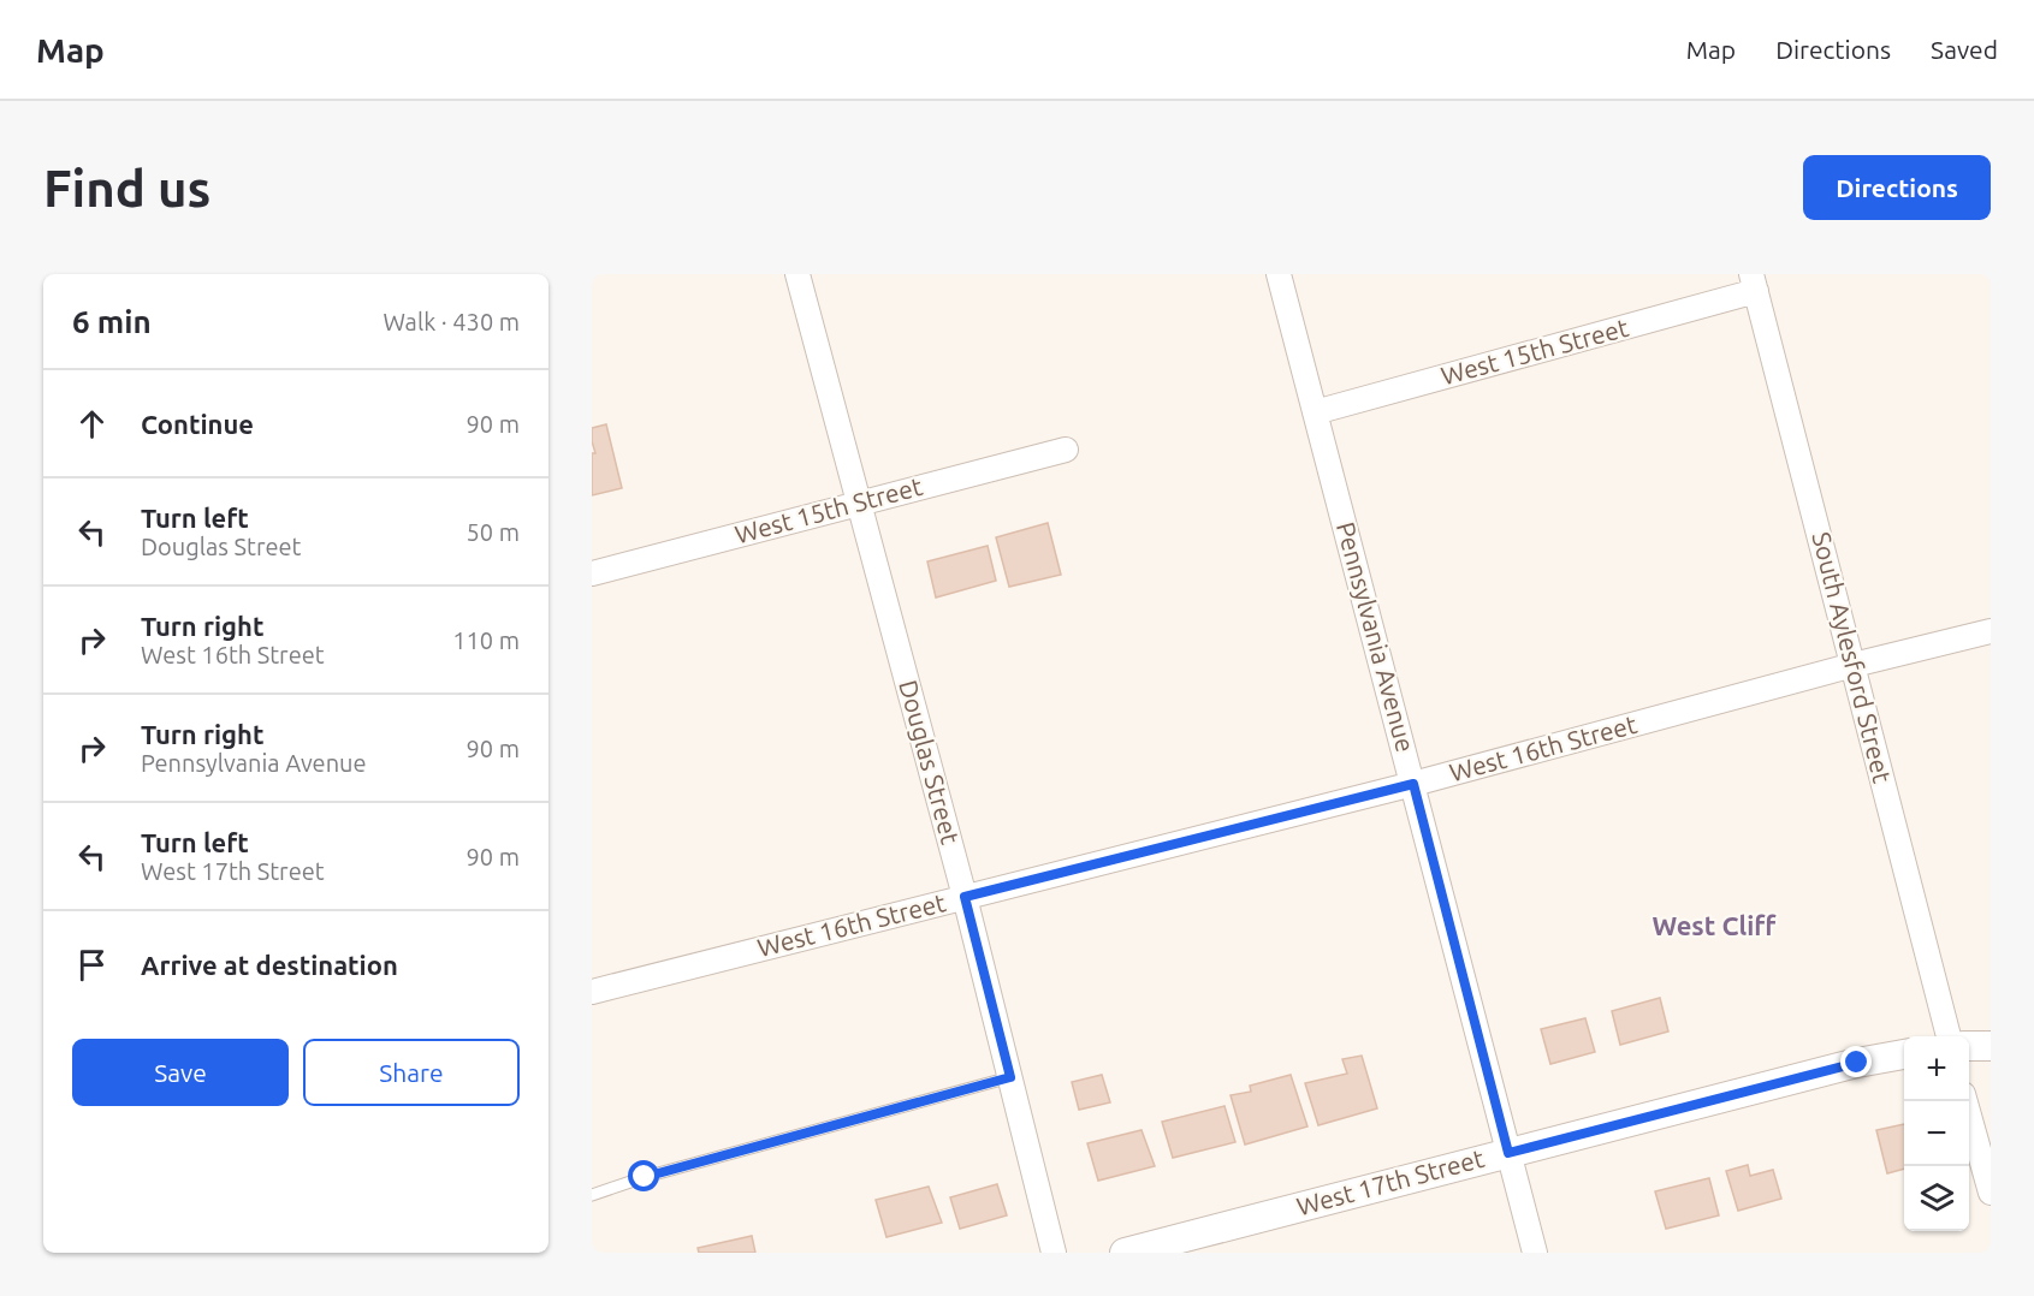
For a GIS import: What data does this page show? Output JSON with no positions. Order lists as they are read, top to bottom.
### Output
{
  "streets": {
    "street": [
      "West 15th Street",
      "Pennsylvania Avenue",
      "South Aylesford Street",
      "West 16th Street",
      "Douglas Street",
      "West 17th Street"
    ]
  },
  "crossings": [
    ["West 15th Street", "Pennsylvania Avenue"],
    ["West 15th Street", "South Aylesford Street"],
    ["West 15th Street", "Douglas Street"],
    ["Pennsylvania Avenue", "West 16th Street"],
    ["Pennsylvania Avenue", "West 17th Street"],
    ["South Aylesford Street", "West 16th Street"],
    ["West 16th Street", "Douglas Street"]
  ],
  "districts": ["West Cliff"],
  "page": {
    "header": "Map",
    "nav": ["Map", "Directions", "Saved"],
    "buttons": [
      "Directions",
      ["Save", "Share"]
    ],
    "title": "Find us",
    "heading": ["6 min", "Walk · 430 m"],
    "list": [
      ["Continue", "90 m"],
      ["Turn left", "Douglas Street", "50 m"],
      ["Turn right", "West 16th Street", "110 m"],
      ["Turn right", "Pennsylvania Avenue", "90 m"],
      ["Turn left", "West 17th Street", "90 m"],
      "Arrive at destination"
    ],
    "map_buttons": ["+", "−"]
  }
}
